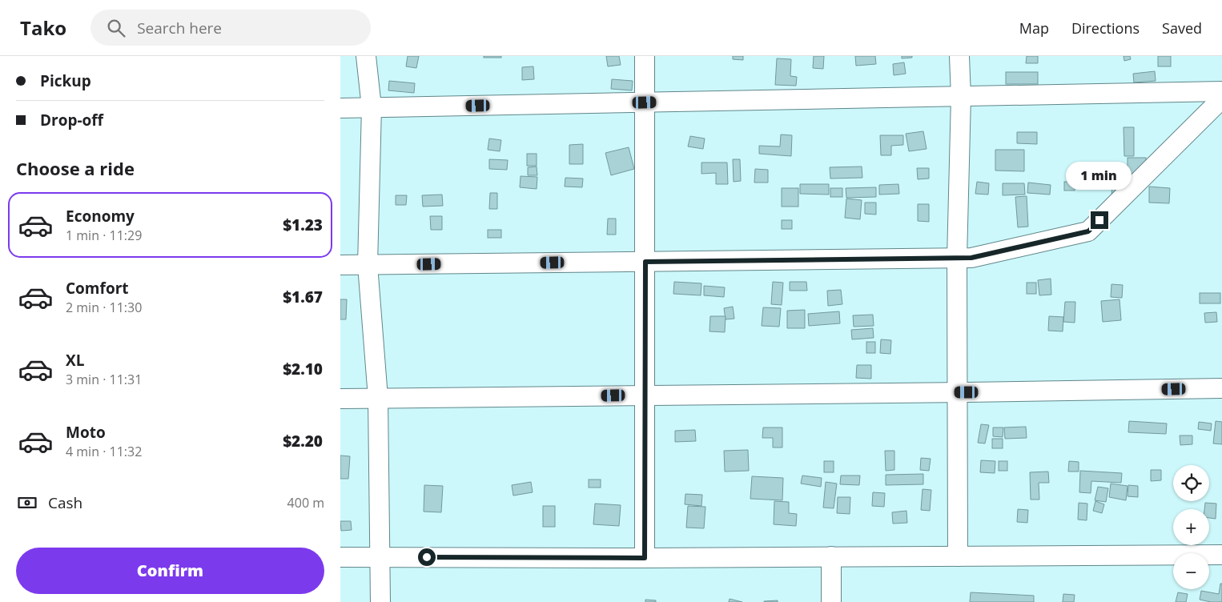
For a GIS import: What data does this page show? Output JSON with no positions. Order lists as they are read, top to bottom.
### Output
{
  "page": {
    "header": "Tako",
    "search": "Search here",
    "nav": ["Map", "Directions", "Saved"],
    "banner": ["Pickup", "Drop-off"],
    "heading": "Choose a ride",
    "bubble": "1 min",
    "list": [
      {
        "name": "Economy",
        "note": "1 min · 11:29",
        "value": "$1.23"
      },
      {
        "name": "Comfort",
        "note": "2 min · 11:30",
        "value": "$1.67"
      },
      {
        "name": "XL",
        "note": "3 min · 11:31",
        "value": "$2.10"
      },
      {
        "name": "Moto",
        "note": "4 min · 11:32",
        "value": "$2.20"
      }
    ],
    "map_buttons": ["+", "−"],
    "pay": ["Cash", "400 m"],
    "buttons": "Confirm"
  }
}
